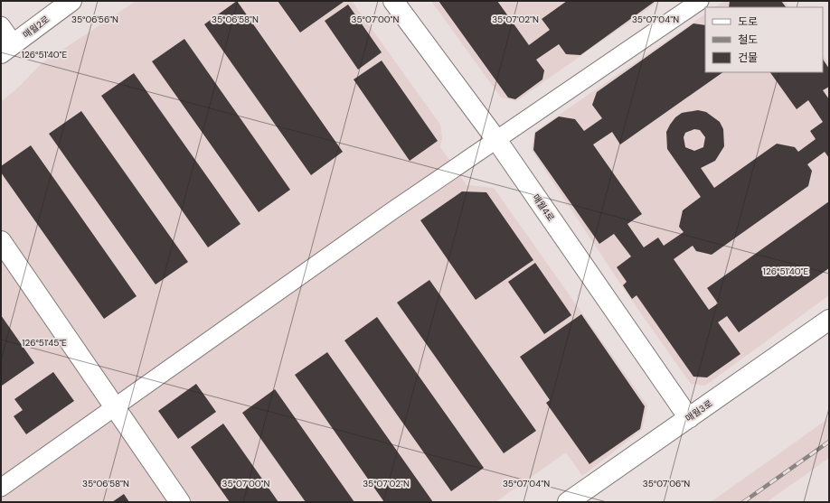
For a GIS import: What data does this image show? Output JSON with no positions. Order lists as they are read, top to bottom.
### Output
{
  "streets": {
    "street": ["매월2로", "매월4로", "매월3로"]
  },
  "crossings": [
    ["매월4로", "매월3로"]
  ],
  "legend": ["도로", "철도", "건물"],
  "coordinates": [
    "35°06'56\"N",
    "35°06'58\"N",
    "35°07'00\"N",
    "35°07'02\"N",
    "35°07'04\"N",
    "126°51'40\"E",
    "126°51'45\"E",
    "35°07'06\"N"
  ]
}
